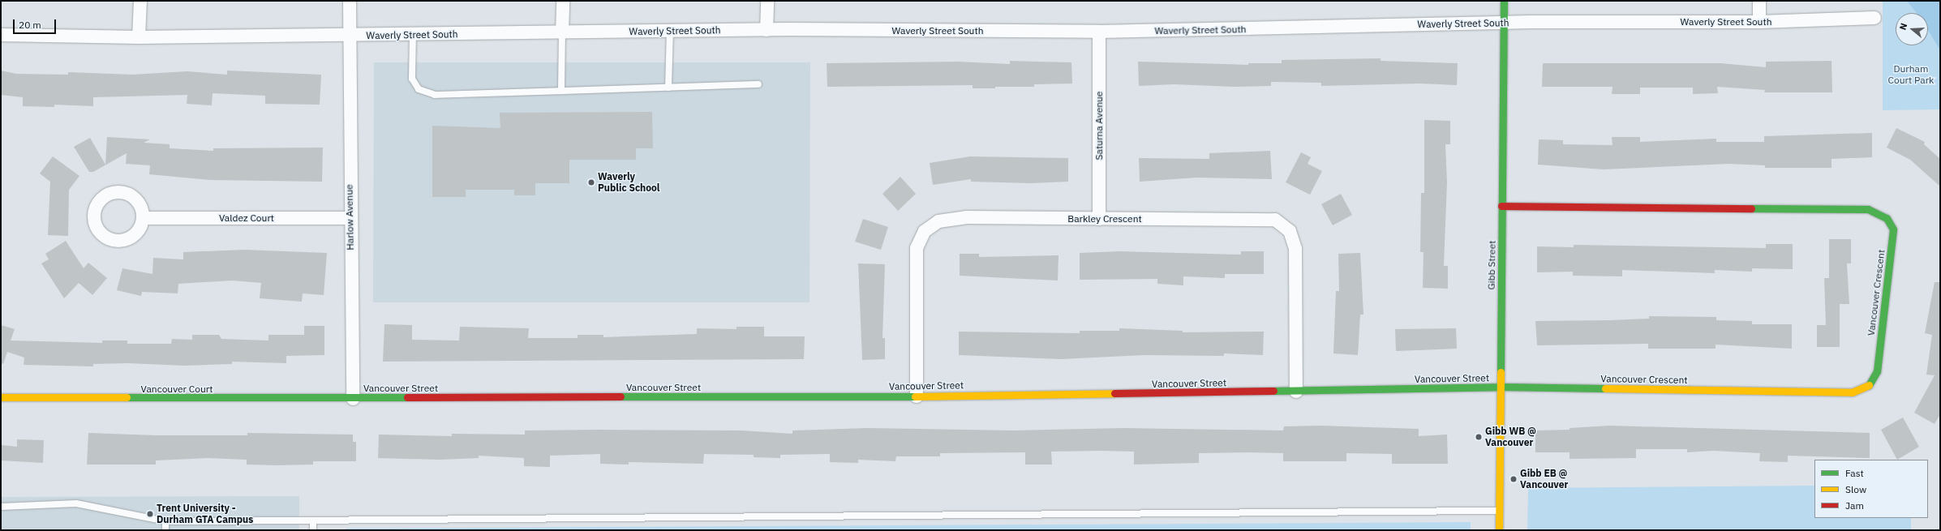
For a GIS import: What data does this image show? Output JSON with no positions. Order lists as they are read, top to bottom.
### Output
{
  "streets": {
    "street": [
      "Waverly Street South",
      "Saturna Avenue",
      "Harlow Avenue",
      "Valdez Court",
      "Barkley Crescent",
      "Gibb Street",
      "Vancouver Crescent",
      "Vancouver Street",
      "Vancouver Court"
    ]
  },
  "crossings": [
    ["Waverly Street South", "Saturna Avenue"],
    ["Waverly Street South", "Harlow Avenue"],
    ["Waverly Street South", "Gibb Street"],
    ["Saturna Avenue", "Barkley Crescent"],
    ["Harlow Avenue", "Valdez Court"],
    ["Harlow Avenue", "Vancouver Street"],
    ["Harlow Avenue", "Vancouver Court"],
    ["Barkley Crescent", "Vancouver Street"],
    ["Gibb Street", "Vancouver Crescent"],
    ["Gibb Street", "Vancouver Street"],
    ["Vancouver Crescent", "Vancouver Street"],
    ["Vancouver Street", "Vancouver Court"]
  ],
  "parks": ["Durham Court Park"],
  "places": [
    "Waverly Public School",
    "Gibb WB @ Vancouver",
    "Gibb EB @ Vancouver",
    "Trent University - Durham GTA Campus"
  ],
  "legend": ["Fast", "Slow", "Jam"],
  "scale_bar": "20 m",
  "north": "left"
}
